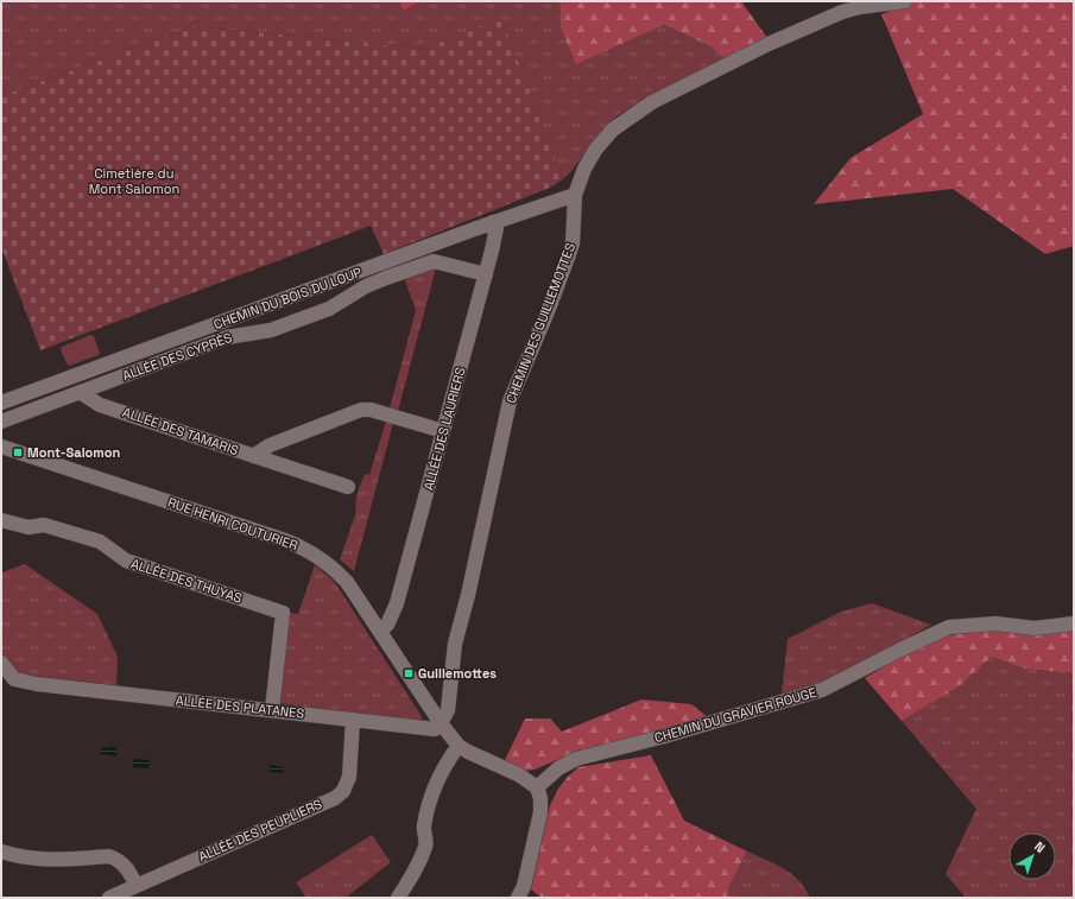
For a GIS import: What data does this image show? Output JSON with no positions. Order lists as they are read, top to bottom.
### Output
{
  "streets": {
    "street": [
      "CHEMIN DU BOIS DU LOUP",
      "CHEMIN DES GUILLEMOTTES",
      "ALLÉE DES CYPRÈS",
      "ALLÉE DES LAURIERS",
      "ALLÉE DES TAMARIS",
      "RUE HENRI COUTURIER",
      "ALLÉE DES THUYAS",
      "ALLÉE DES PLATANES",
      "CHEMIN DU GRAVIER ROUGE",
      "ALLÉE DES PEUPLIERS"
    ]
  },
  "crossings": [
    ["CHEMIN DU BOIS DU LOUP", "CHEMIN DES GUILLEMOTTES"],
    ["CHEMIN DU BOIS DU LOUP", "ALLÉE DES LAURIERS"],
    ["CHEMIN DES GUILLEMOTTES", "RUE HENRI COUTURIER"],
    ["CHEMIN DES GUILLEMOTTES", "ALLÉE DES PLATANES"],
    ["ALLÉE DES CYPRÈS", "ALLÉE DES LAURIERS"],
    ["ALLÉE DES CYPRÈS", "ALLÉE DES TAMARIS"],
    ["ALLÉE DES LAURIERS", "ALLÉE DES TAMARIS"],
    ["ALLÉE DES LAURIERS", "RUE HENRI COUTURIER"],
    ["RUE HENRI COUTURIER", "ALLÉE DES PLATANES"],
    ["ALLÉE DES THUYAS", "ALLÉE DES PLATANES"],
    ["ALLÉE DES PLATANES", "ALLÉE DES PEUPLIERS"]
  ],
  "parks": ["Cimetière du Mont Salomon"],
  "places": {
    "transit": ["Mont-Salomon", "Guillemottes"]
  },
  "north": "top right"
}
